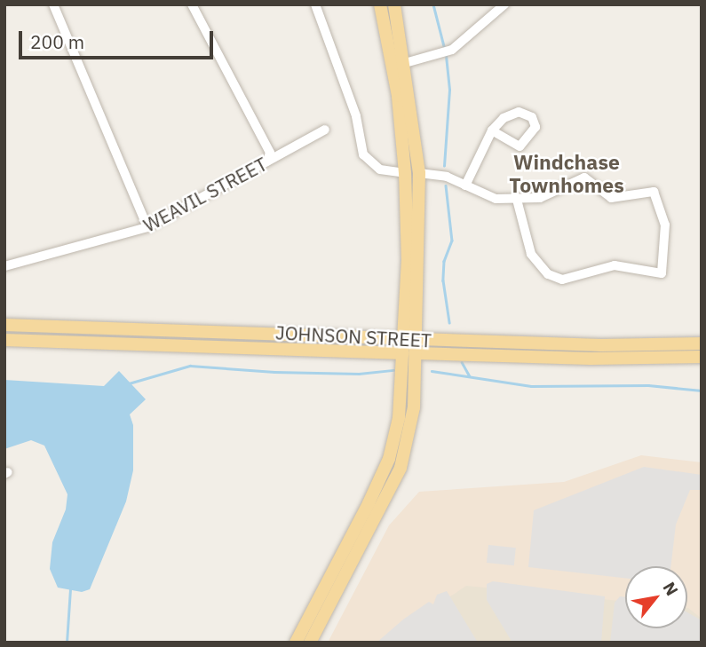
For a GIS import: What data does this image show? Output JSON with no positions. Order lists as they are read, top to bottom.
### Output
{
  "streets": {
    "main road": ["JOHNSON STREET"],
    "street": ["WEAVIL STREET"]
  },
  "districts": ["Windchase Townhomes"],
  "scale_bar": "200 m",
  "north": "top right"
}
